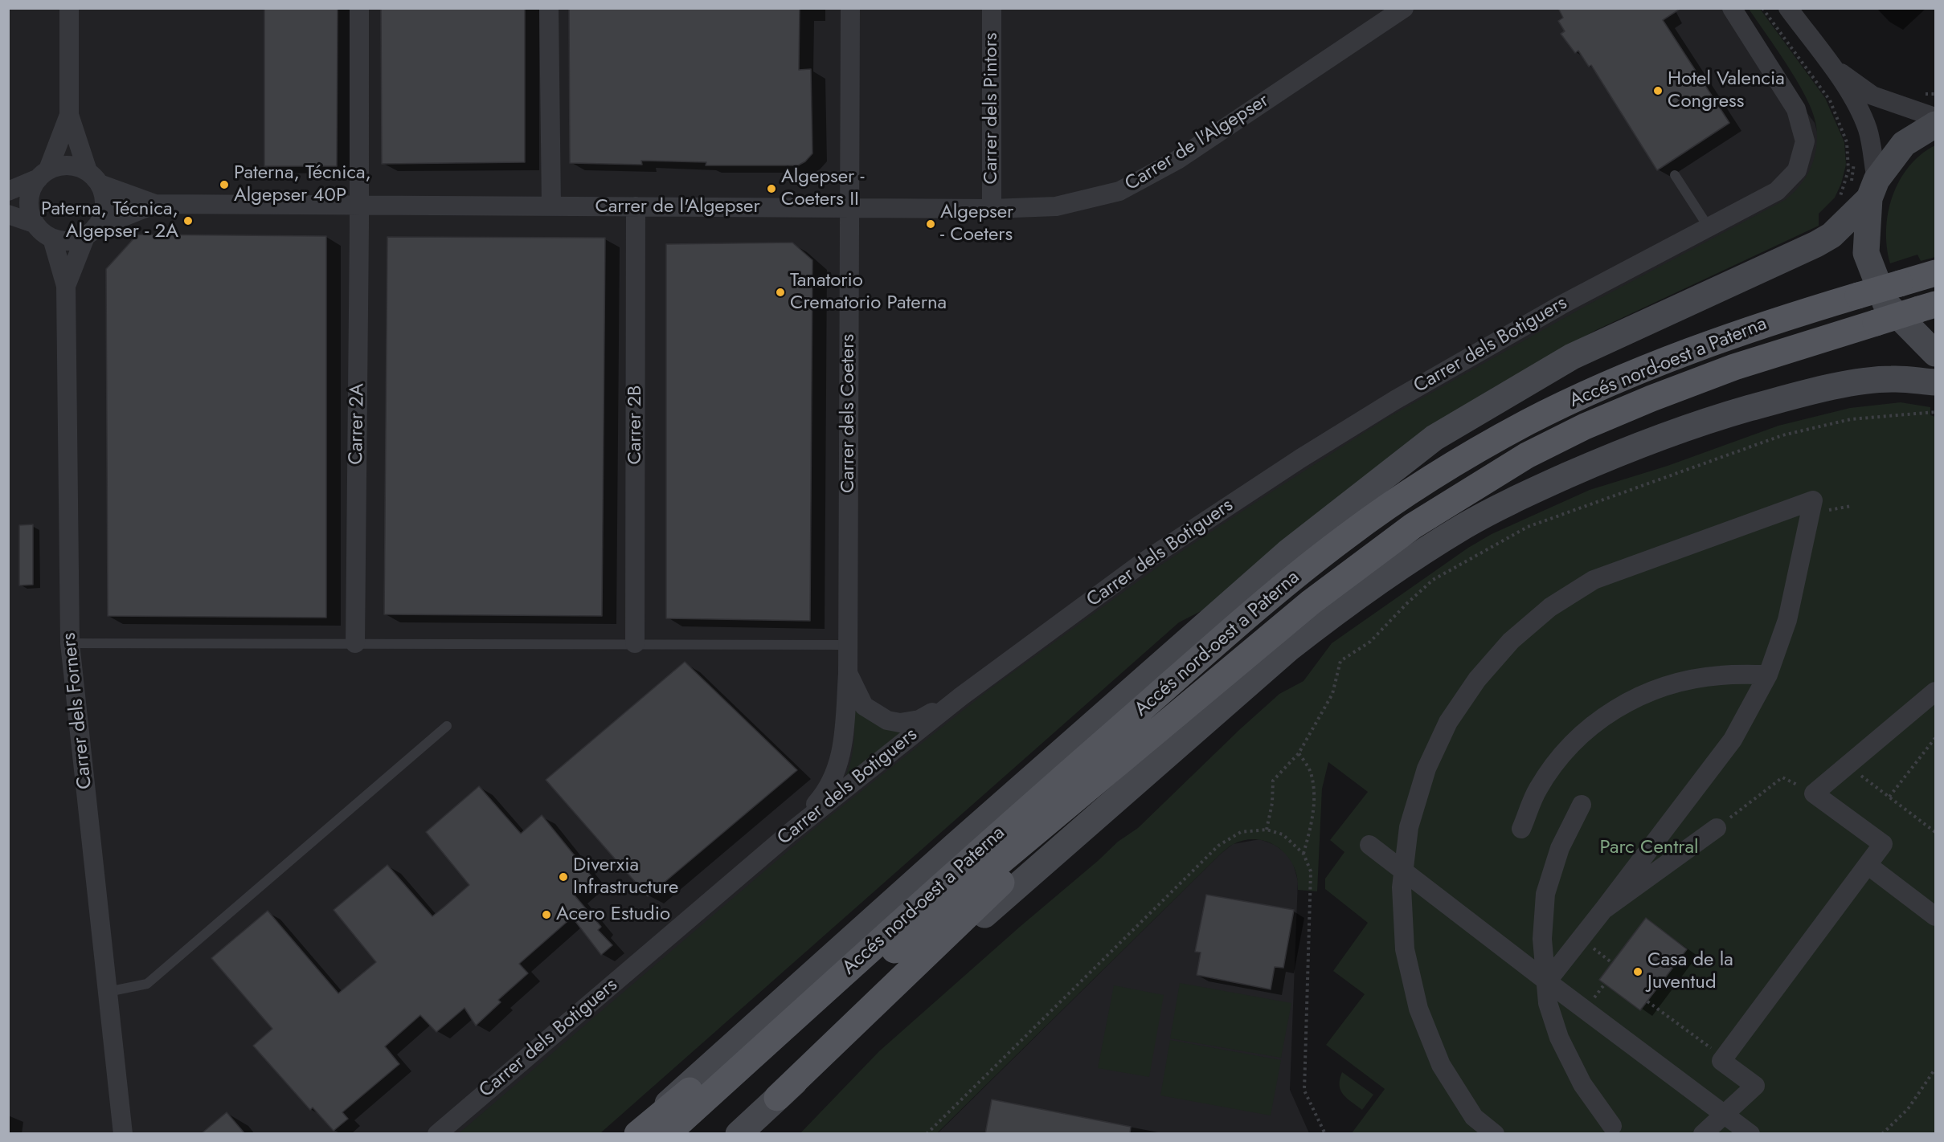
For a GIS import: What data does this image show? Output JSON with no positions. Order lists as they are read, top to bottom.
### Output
{
  "streets": {
    "main road": ["Accés nord-oest a Paterna"],
    "street": [
      "Carrer dels Pintors",
      "Carrer de l'Algepser",
      "Carrer dels Botiguers",
      "Carrer dels Coeters",
      "Carrer 2A",
      "Carrer 2B",
      "Carrer dels Forners"
    ]
  },
  "crossings": [
    ["Carrer dels Pintors", "Carrer de l'Algepser"],
    ["Carrer de l'Algepser", "Carrer dels Coeters"],
    ["Carrer de l'Algepser", "Carrer 2A"],
    ["Carrer de l'Algepser", "Carrer 2B"],
    ["Carrer dels Botiguers", "Carrer dels Coeters"]
  ],
  "parks": ["Parc Central"],
  "places": [
    "Hotel Valencia Congress",
    "Paterna, Técnica, Algepser 40P",
    "Algepser - Coeters II",
    "Paterna, Técnica, Algepser - 2A",
    "Algepser - Coeters",
    "Tanatorio Crematorio Paterna",
    "Diverxia Infrastructure",
    "Acero Estudio",
    "Casa de la Juventud"
  ]
}
